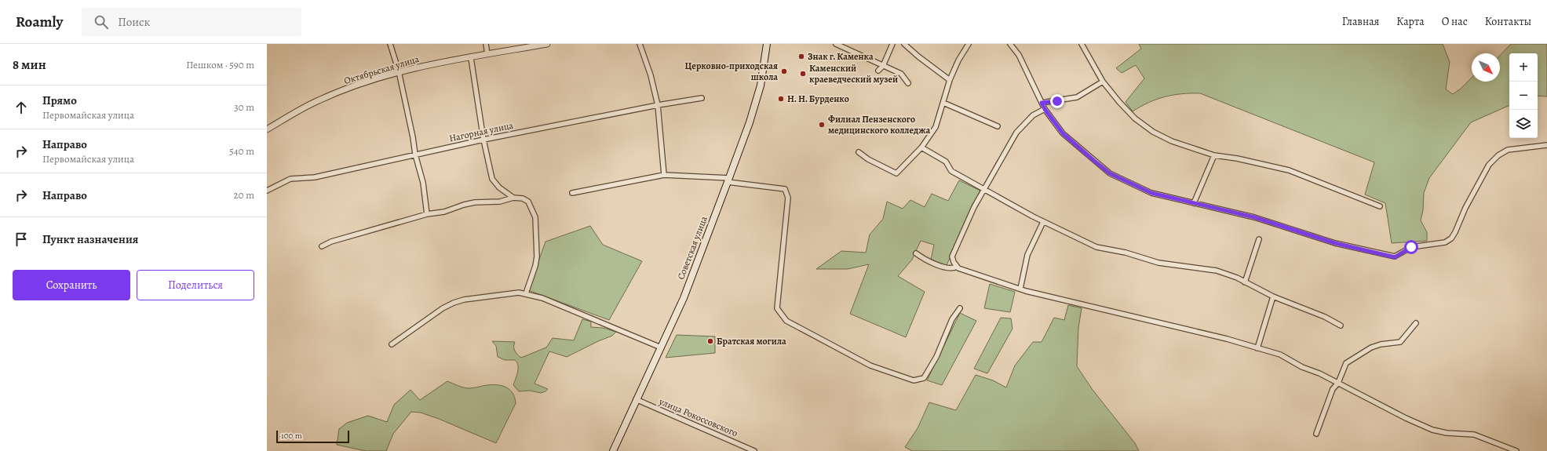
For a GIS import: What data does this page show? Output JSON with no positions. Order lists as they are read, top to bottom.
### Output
{
  "streets": {
    "main road": ["Советская улица"],
    "street": ["Октябрьская улица", "Нагорная улица", "улица Рокоссовского"]
  },
  "crossings": [
    ["Советская улица", "улица Рокоссовского"]
  ],
  "places": [
    "Знак г. Каменка",
    "Церковно-приходская школа",
    "Каменский краеведческий музей",
    "Н. Н. Бурденко",
    "Филиал Пензенского медицинского колледжа",
    "Братская могила"
  ],
  "scale_bar": "100 m",
  "north": "bottom right",
  "page": {
    "header": "Roamly",
    "search": "Поиск",
    "nav": [
      "Главная",
      "Карта",
      "О нас",
      "Контакты"
    ],
    "heading": ["8 мин", "Пешком · 590 m"],
    "map_buttons": ["+", "−"],
    "list": [
      ["Прямо", "Первомайская улица", "30 m"],
      ["Направо", "Первомайская улица", "540 m"],
      ["Направо", "20 m"],
      "Пункт назначения"
    ],
    "buttons": ["Сохранить", "Поделиться"],
    "scale": "100 m"
  }
}
